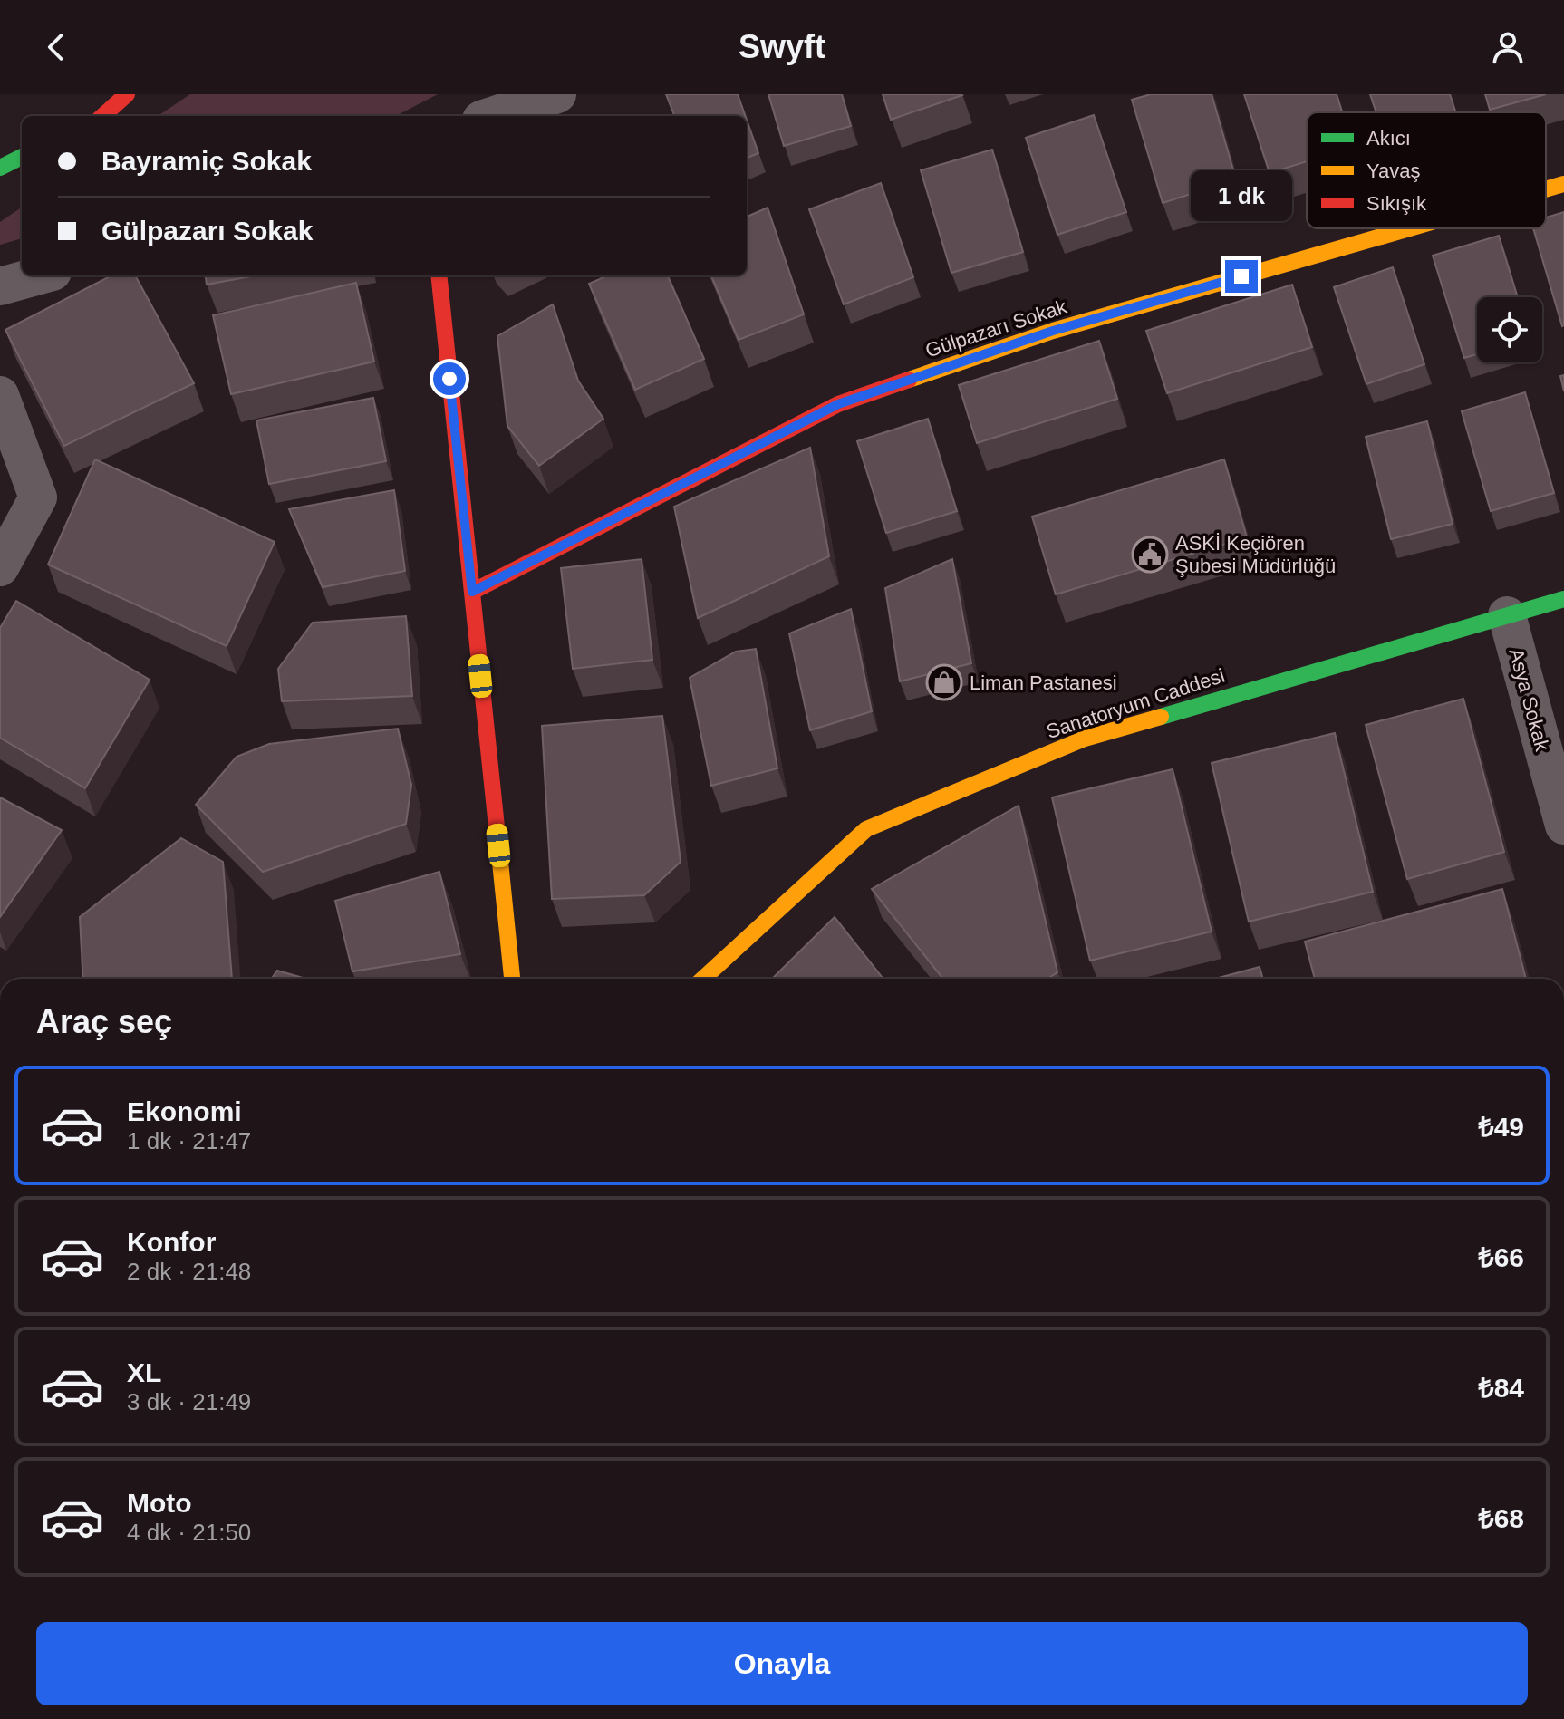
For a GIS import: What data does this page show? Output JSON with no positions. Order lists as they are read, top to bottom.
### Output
{
  "streets": {
    "street": ["Gülpazarı Sokak", "Asya Sokak", "Sanatoryum Caddesi"]
  },
  "crossings": [
    ["Asya Sokak", "Sanatoryum Caddesi"]
  ],
  "places": {
    "public building": ["ASKİ Keçiören Şubesi Müdürlüğü"],
    "shop": ["Liman Pastanesi"]
  },
  "legend": ["Akıcı", "Yavaş", "Sıkışık"],
  "page": {
    "header": "Swyft",
    "banner": ["Bayramiç Sokak", "Gülpazarı Sokak"],
    "bubble": "1 dk",
    "heading": "Araç seç",
    "list": [
      {
        "name": "Ekonomi",
        "note": "1 dk · 21:47",
        "value": "₺49"
      },
      {
        "name": "Konfor",
        "note": "2 dk · 21:48",
        "value": "₺66"
      },
      {
        "name": "XL",
        "note": "3 dk · 21:49",
        "value": "₺84"
      },
      {
        "name": "Moto",
        "note": "4 dk · 21:50",
        "value": "₺68"
      }
    ],
    "buttons": "Onayla"
  }
}
